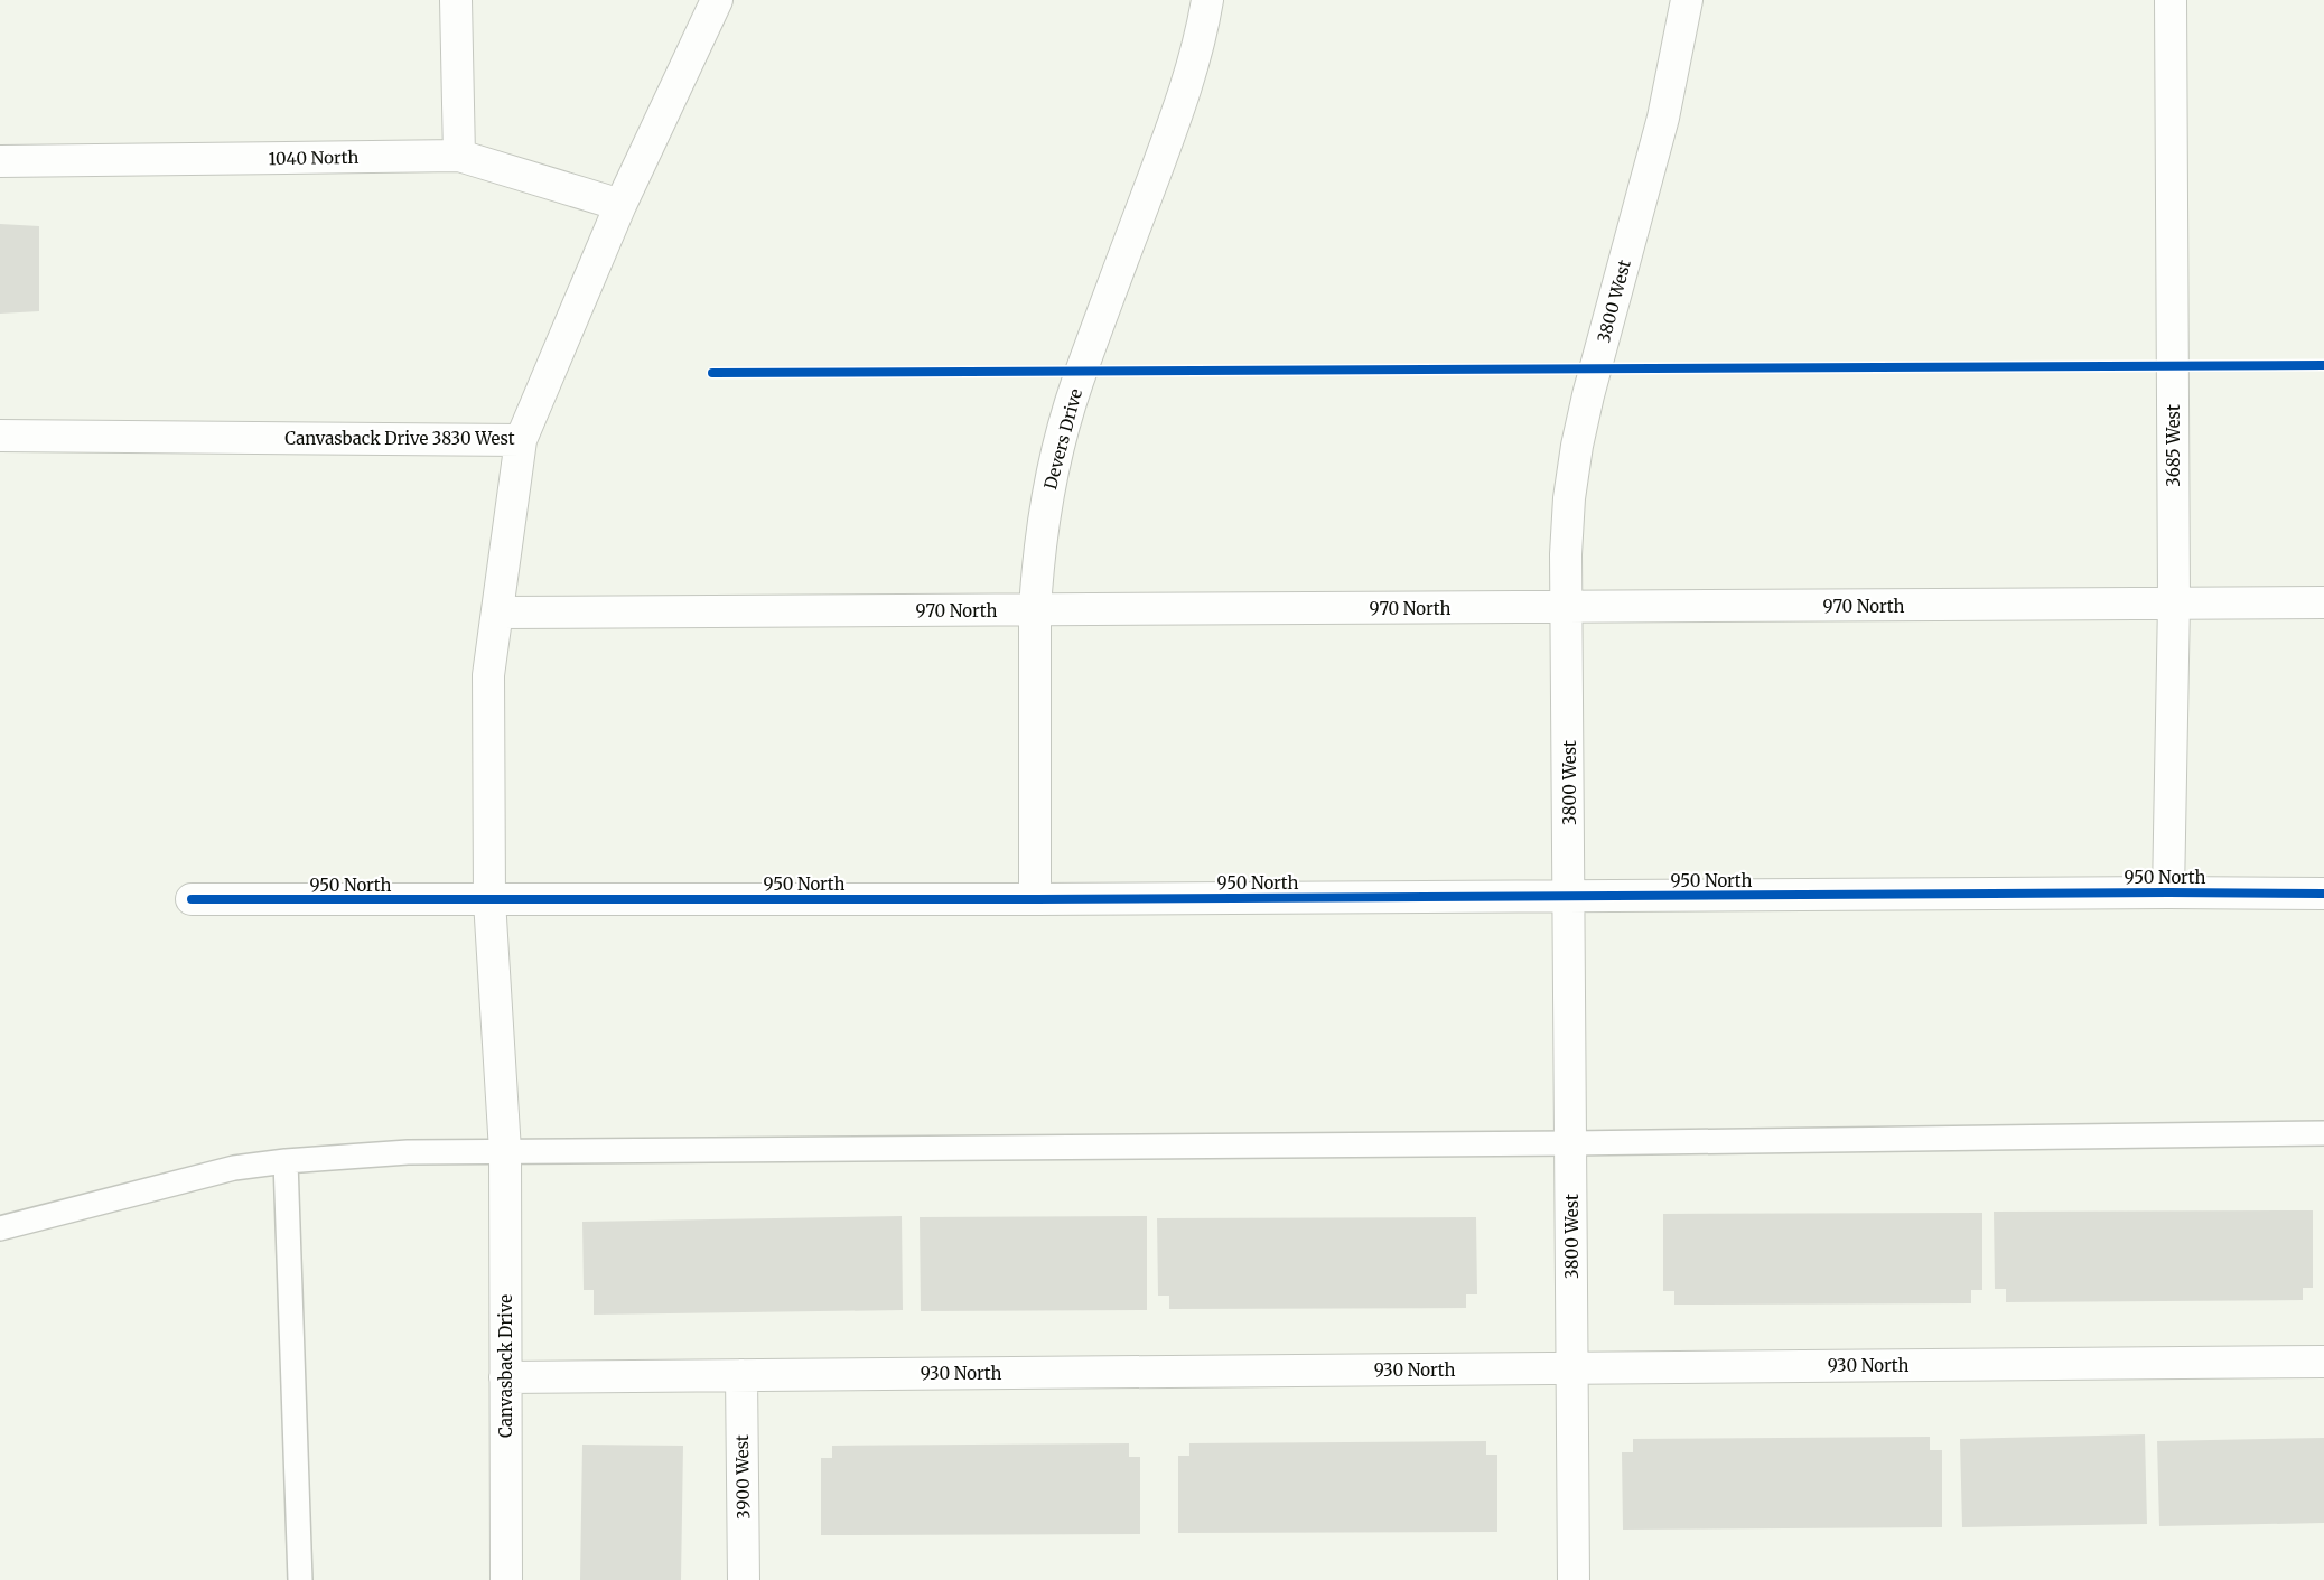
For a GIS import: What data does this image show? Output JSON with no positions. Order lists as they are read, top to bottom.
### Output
{
  "streets": {
    "street": [
      "1040 North",
      "3800 West",
      "Canvasback Drive 3830 West",
      "Devers Drive",
      "3685 West",
      "970 North",
      "950 North",
      "930 North",
      "Canvasback Drive",
      "3900 West"
    ]
  },
  "crossings": [
    ["1040 North", "Canvasback Drive 3830 West"],
    ["3800 West", "970 North"],
    ["3800 West", "950 North"],
    ["3800 West", "930 North"],
    ["Canvasback Drive 3830 West", "Canvasback Drive"],
    ["Devers Drive", "970 North"],
    ["Devers Drive", "950 North"],
    ["3685 West", "970 North"],
    ["3685 West", "950 North"],
    ["970 North", "Canvasback Drive"],
    ["950 North", "Canvasback Drive"],
    ["930 North", "Canvasback Drive"],
    ["930 North", "3900 West"]
  ]
}
